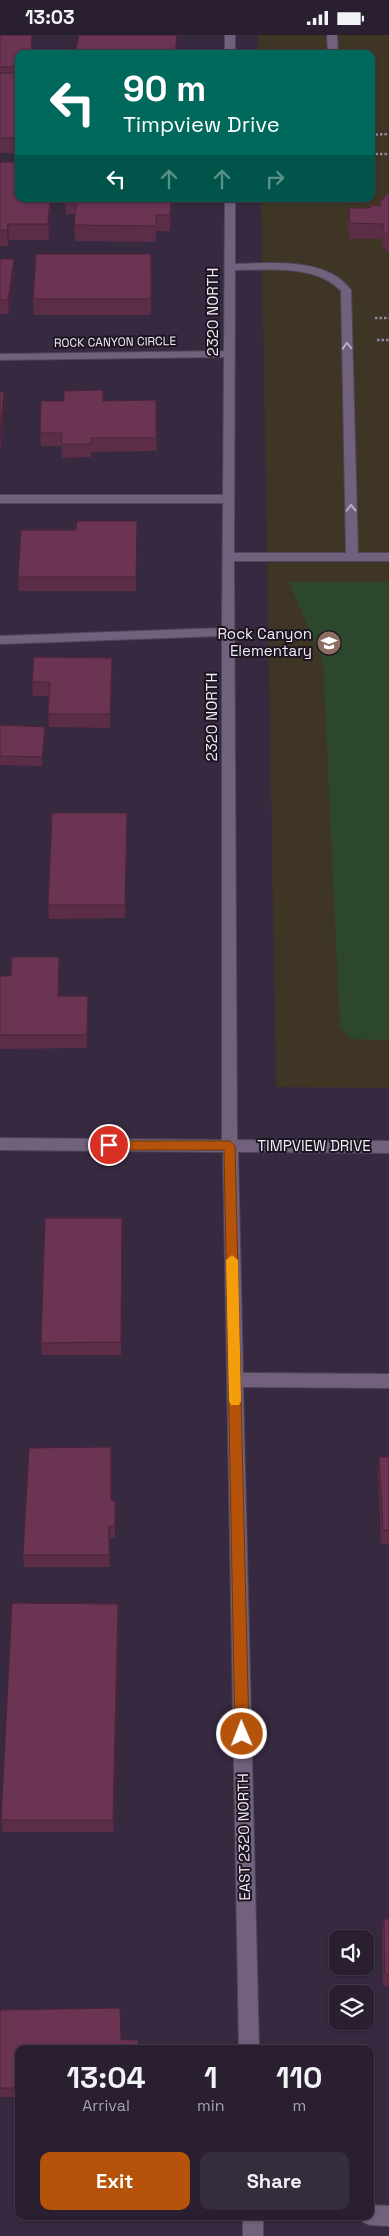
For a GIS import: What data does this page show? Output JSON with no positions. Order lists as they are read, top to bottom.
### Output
{
  "streets": {
    "street": [
      "2320 NORTH",
      "ROCK CANYON CIRCLE",
      "TIMPVIEW DRIVE",
      "EAST 2320 NORTH"
    ]
  },
  "crossings": [
    ["2320 NORTH", "ROCK CANYON CIRCLE"],
    ["2320 NORTH", "TIMPVIEW DRIVE"],
    ["2320 NORTH", "EAST 2320 NORTH"],
    ["TIMPVIEW DRIVE", "EAST 2320 NORTH"]
  ],
  "places": {
    "school or university": ["Rock Canyon Elementary"]
  },
  "page": {
    "status": "13:03",
    "turn": ["90 m", "Timpview Drive"],
    "eta": [
      "13:04",
      "Arrival",
      "1",
      "min",
      "110",
      "m"
    ],
    "buttons": ["Exit", "Share"]
  }
}
